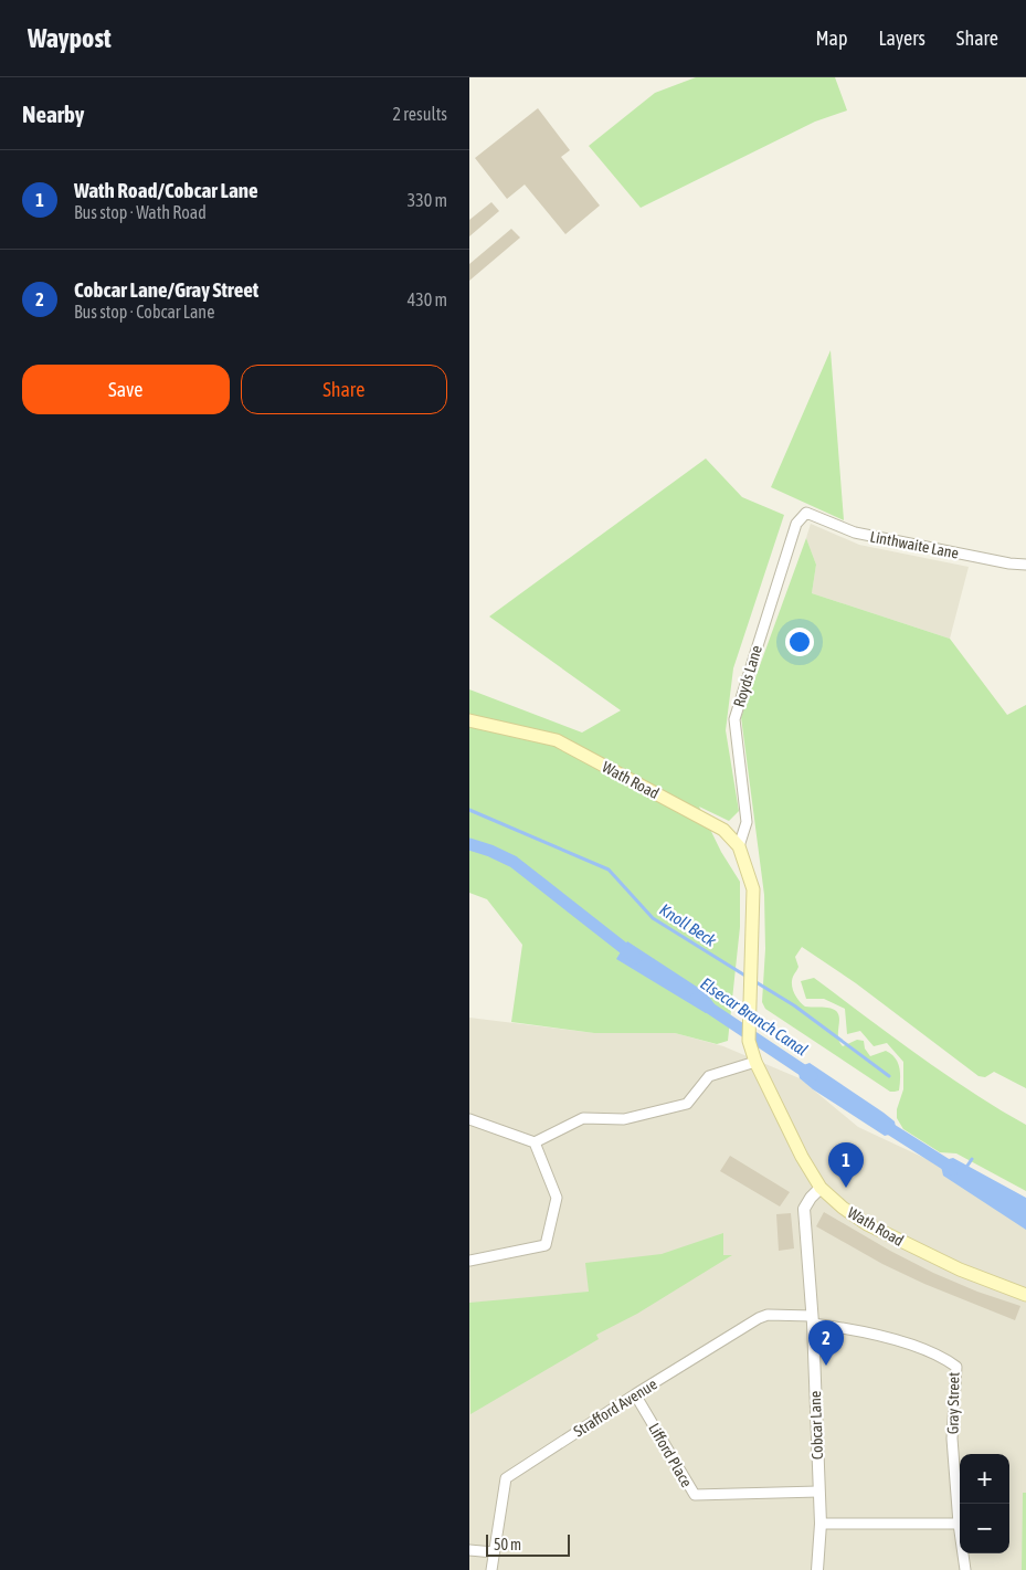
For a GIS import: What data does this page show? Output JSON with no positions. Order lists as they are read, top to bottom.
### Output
{
  "streets": {
    "main road": ["Wath Road"],
    "street": [
      "Linthwaite Lane",
      "Royds Lane",
      "Gray Street",
      "Strafford Avenue",
      "Cobcar Lane",
      "Lifford Place"
    ]
  },
  "crossings": [
    ["Linthwaite Lane", "Royds Lane"],
    ["Royds Lane", "Wath Road"],
    ["Wath Road", "Cobcar Lane"],
    ["Gray Street", "Strafford Avenue"],
    ["Gray Street", "Cobcar Lane"],
    ["Strafford Avenue", "Cobcar Lane"],
    ["Strafford Avenue", "Lifford Place"],
    ["Cobcar Lane", "Lifford Place"]
  ],
  "water": ["Knoll Beck", "Elsecar Branch Canal"],
  "scale_bar": "50 m",
  "page": {
    "header": "Waypost",
    "nav": ["Map", "Layers", "Share"],
    "heading": ["Nearby", "2 results"],
    "list": [
      {
        "mark": "1",
        "name": "Wath Road/Cobcar Lane",
        "note": "Bus stop · Wath Road",
        "value": "330 m"
      },
      {
        "mark": "2",
        "name": "Cobcar Lane/Gray Street",
        "note": "Bus stop · Cobcar Lane",
        "value": "430 m"
      }
    ],
    "buttons": ["Save", "Share"],
    "pins": ["1", "2"],
    "map_buttons": ["+", "−"],
    "scale": "50 m"
  }
}
